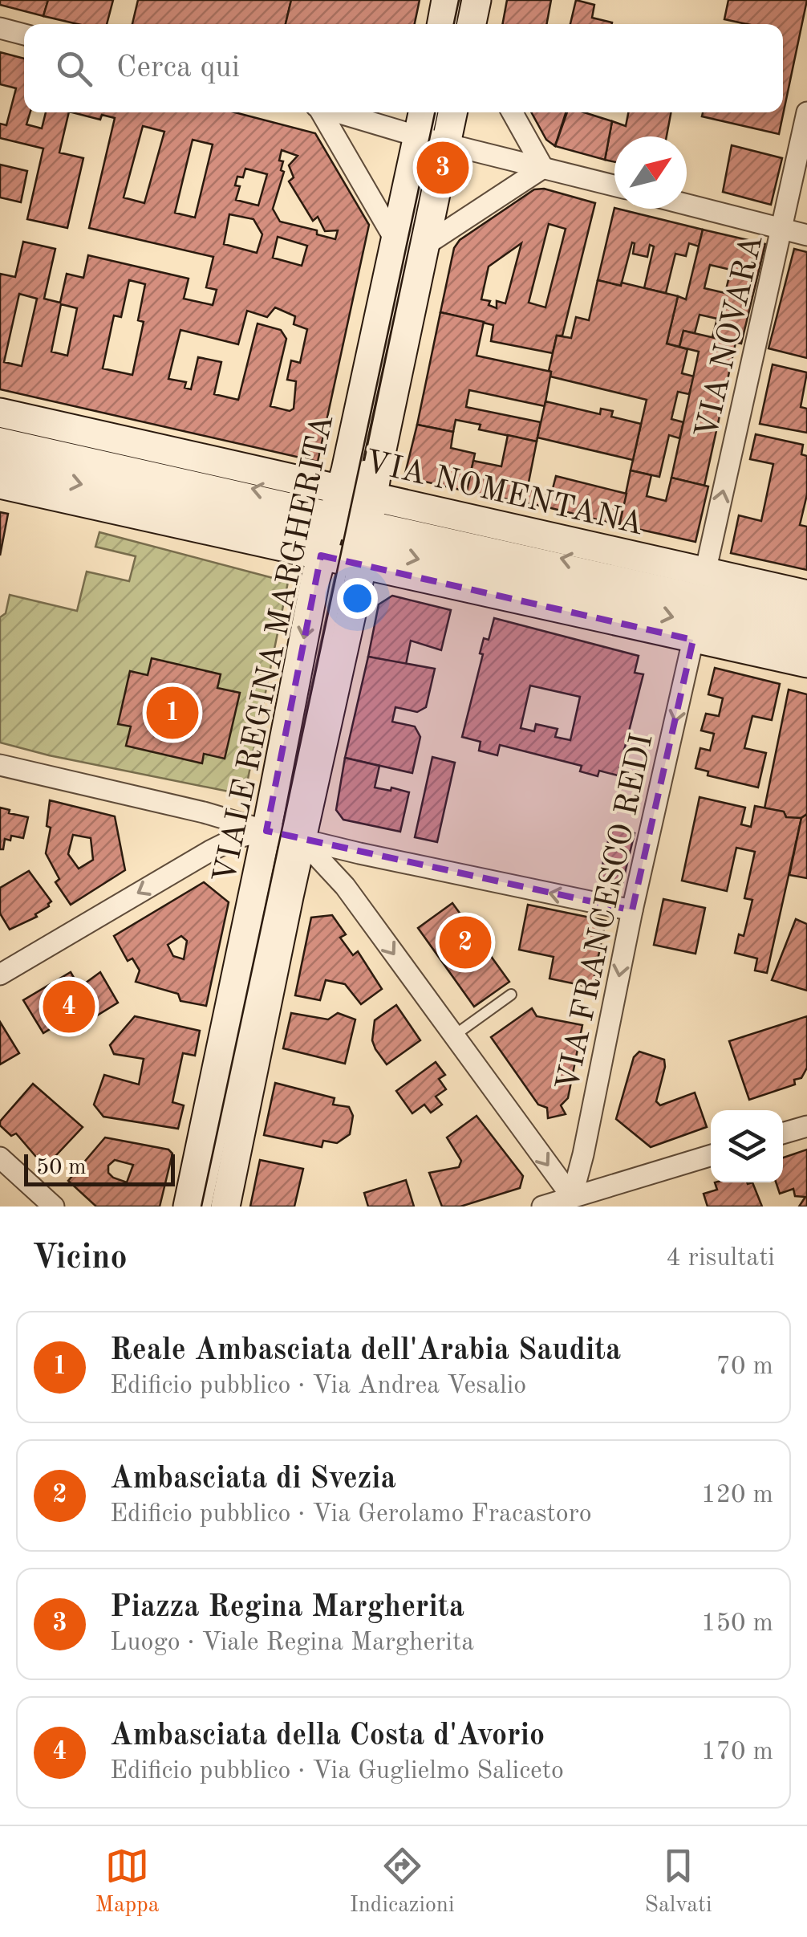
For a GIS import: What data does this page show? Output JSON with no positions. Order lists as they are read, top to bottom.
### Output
{
  "streets": {
    "main road": ["VIA NOMENTANA", "VIALE REGINA MARGHERITA"],
    "street": ["VIA NOVARA", "VIA FRANCESCO REDI"]
  },
  "crossings": [
    ["VIA NOVARA", "VIA NOMENTANA"],
    ["VIA NOMENTANA", "VIALE REGINA MARGHERITA"],
    ["VIA NOMENTANA", "VIA FRANCESCO REDI"]
  ],
  "one_way": ["VIA NOVARA", "VIA FRANCESCO REDI"],
  "scale_bar": "50 m",
  "north": "top right",
  "page": {
    "search": "Cerca qui",
    "pins": [
      "3",
      "1",
      "2",
      "4"
    ],
    "scale": "50 m",
    "heading": ["Vicino", "4 risultati"],
    "list": [
      {
        "mark": "1",
        "name": "Reale Ambasciata dell'Arabia Saudita",
        "note": "Edificio pubblico · Via Andrea Vesalio",
        "value": "70 m"
      },
      {
        "mark": "2",
        "name": "Ambasciata di Svezia",
        "note": "Edificio pubblico · Via Gerolamo Fracastoro",
        "value": "120 m"
      },
      {
        "mark": "3",
        "name": "Piazza Regina Margherita",
        "note": "Luogo · Viale Regina Margherita",
        "value": "150 m"
      },
      {
        "mark": "4",
        "name": "Ambasciata della Costa d'Avorio",
        "note": "Edificio pubblico · Via Guglielmo Saliceto",
        "value": "170 m"
      }
    ],
    "nav": ["Mappa", "Indicazioni", "Salvati"]
  }
}
